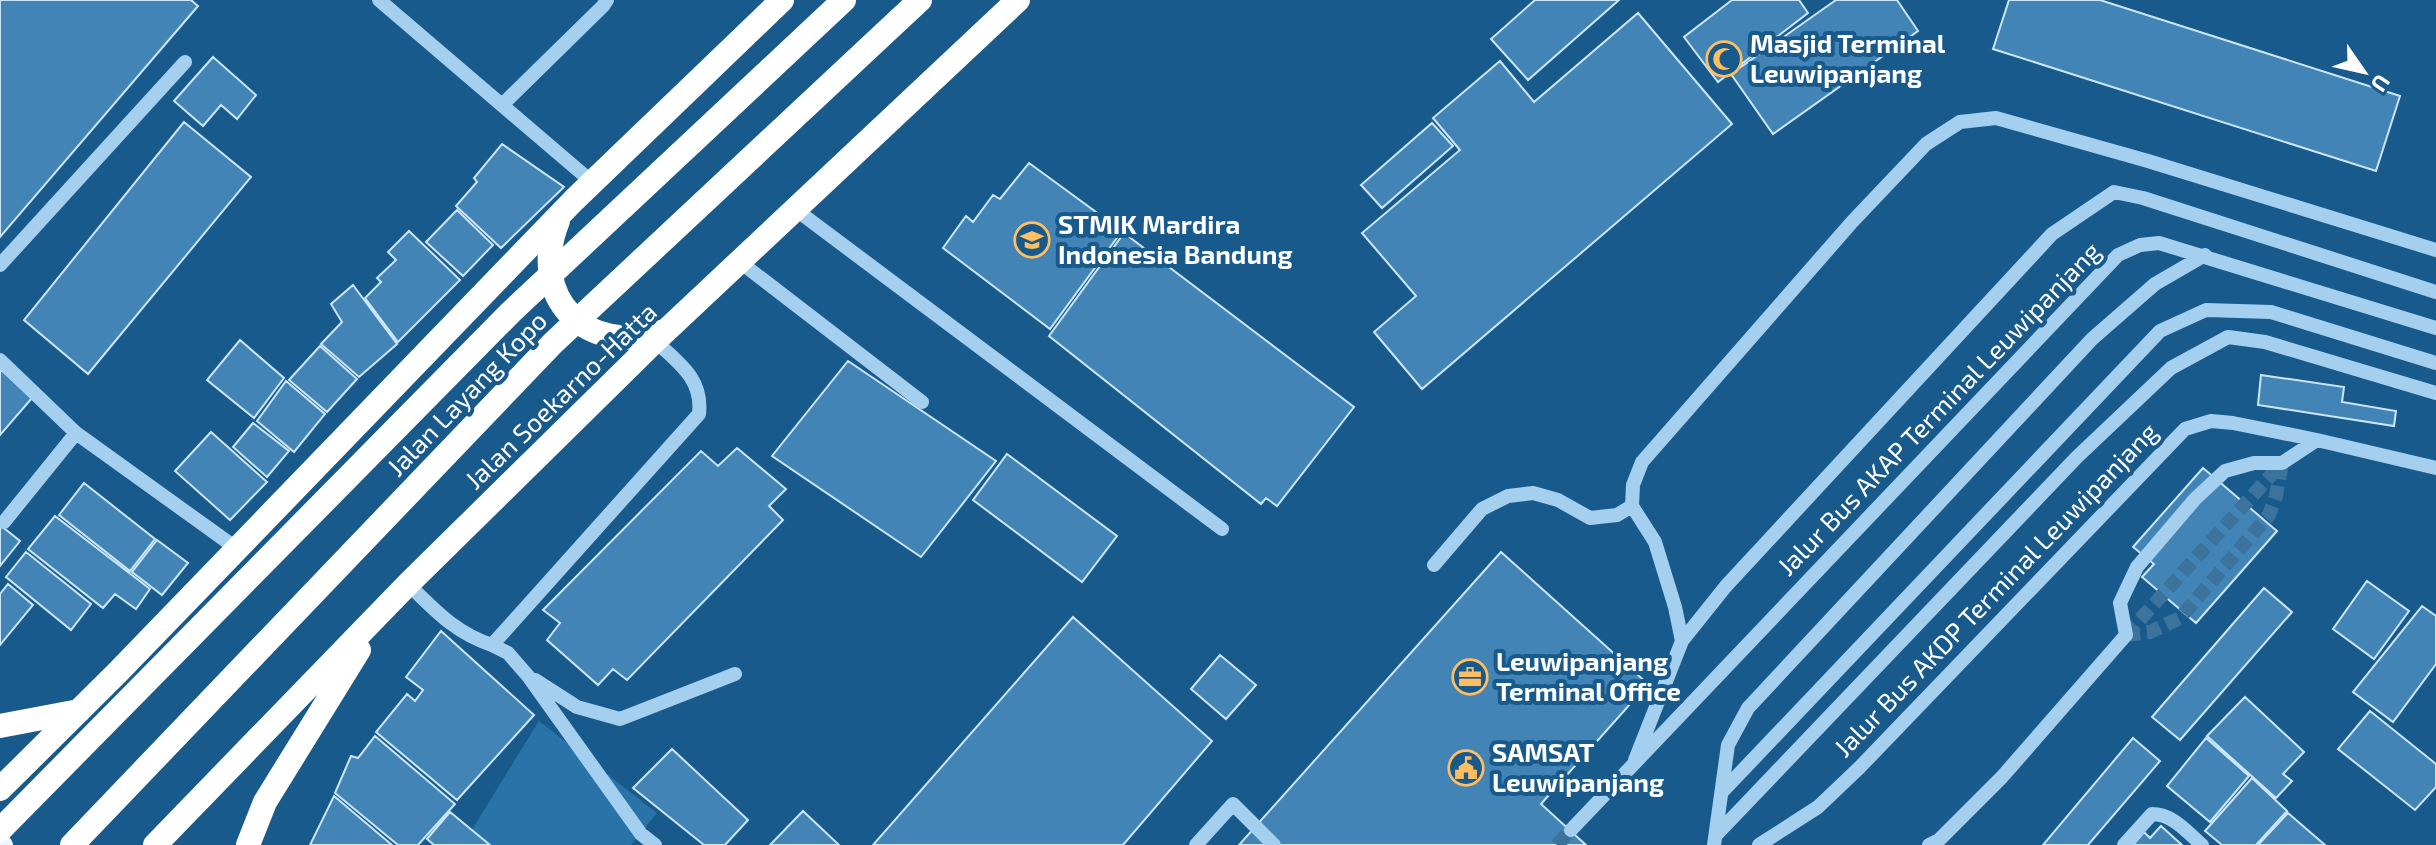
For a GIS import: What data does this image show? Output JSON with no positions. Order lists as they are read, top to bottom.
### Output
{
  "streets": {
    "highway": ["Jalan Layang Kopo", "Jalan Soekarno-Hatta"],
    "street": ["Jalur Bus AKAP Terminal Leuwipanjang", "Jalur Bus AKDP Terminal Leuwipanjang"]
  },
  "crossings": [
    ["Jalur Bus AKAP Terminal Leuwipanjang", "Jalur Bus AKDP Terminal Leuwipanjang"]
  ],
  "places": {
    "mosque": ["Masjid Terminal Leuwipanjang"],
    "school or university": ["STMIK Mardira Indonesia Bandung"],
    "office": ["Leuwipanjang Terminal Office"],
    "public building": ["SAMSAT Leuwipanjang"]
  },
  "north": "bottom right"
}
